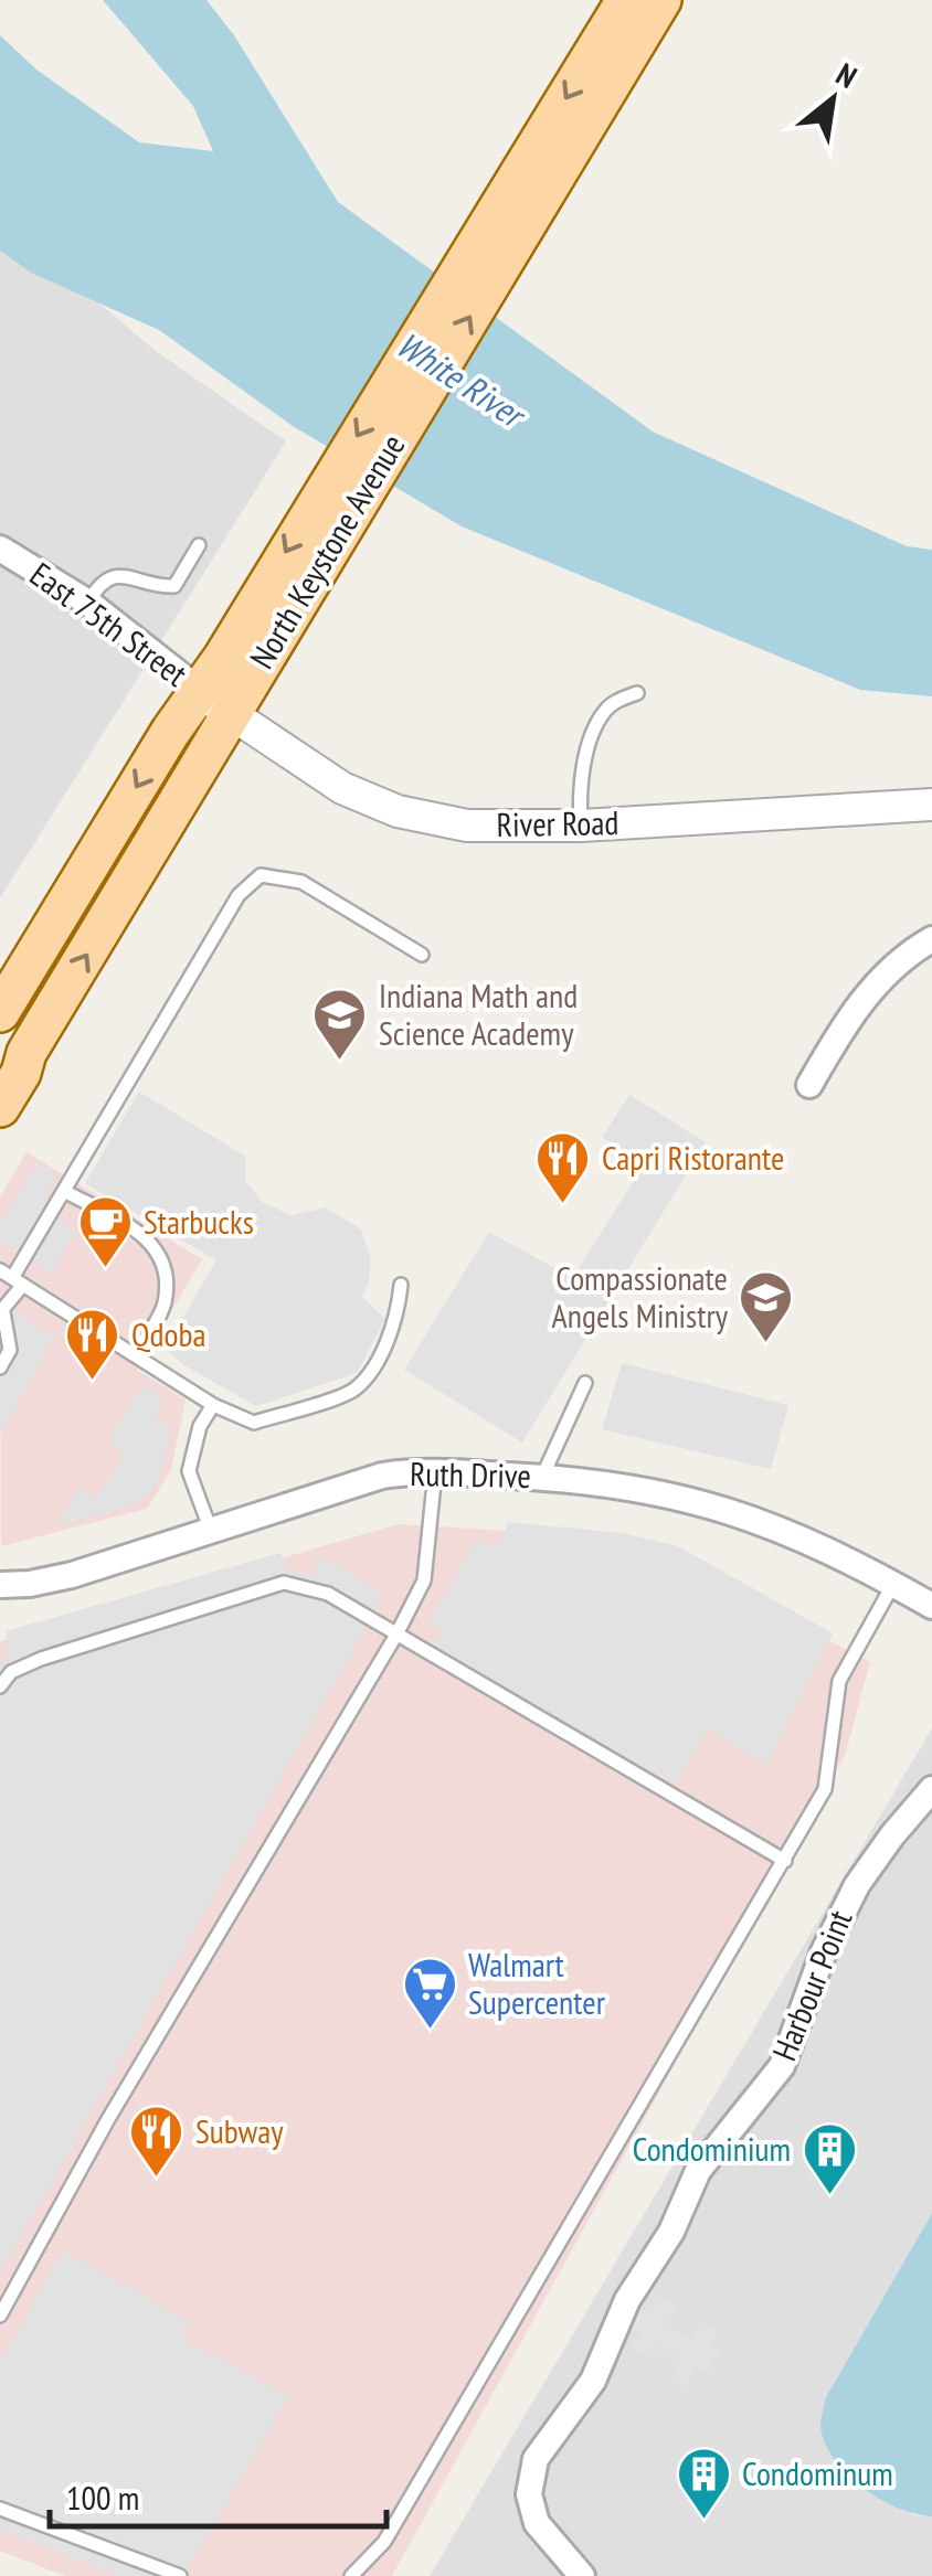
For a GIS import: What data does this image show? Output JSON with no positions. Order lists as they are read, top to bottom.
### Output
{
  "streets": {
    "main road": ["North Keystone Avenue"],
    "street": [
      "East 75th Street",
      "River Road",
      "Ruth Drive",
      "Harbour Point"
    ]
  },
  "crossings": [
    ["North Keystone Avenue", "East 75th Street"],
    ["North Keystone Avenue", "River Road"],
    ["East 75th Street", "River Road"]
  ],
  "water": ["White River"],
  "places": {
    "school or university": ["Indiana Math and Science Academy", "Compassionate Angels Ministry"],
    "restaurant": ["Capri Ristorante", "Qdoba", "Subway"],
    "cafe": ["Starbucks"],
    "supermarket": ["Walmart Supercenter"],
    "building": ["Condominium", "Condominum"]
  },
  "scale_bar": "100 m",
  "north": "top right"
}
